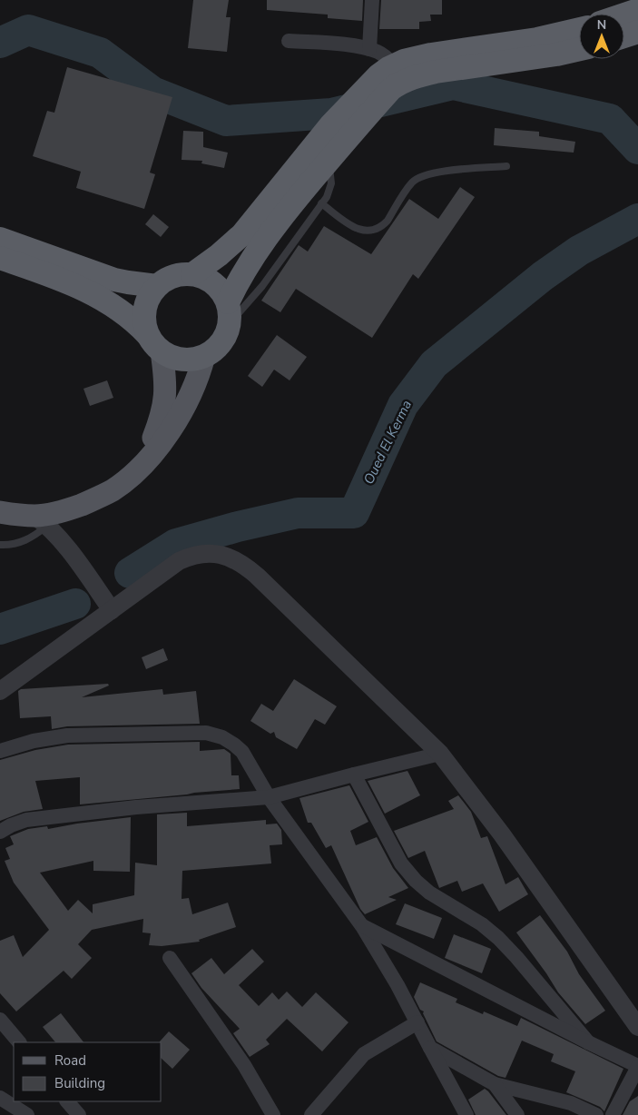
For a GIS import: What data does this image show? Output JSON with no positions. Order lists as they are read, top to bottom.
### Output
{
  "water": ["Oued El Kerma"],
  "legend": ["Road", "Building"],
  "north": "top"
}
